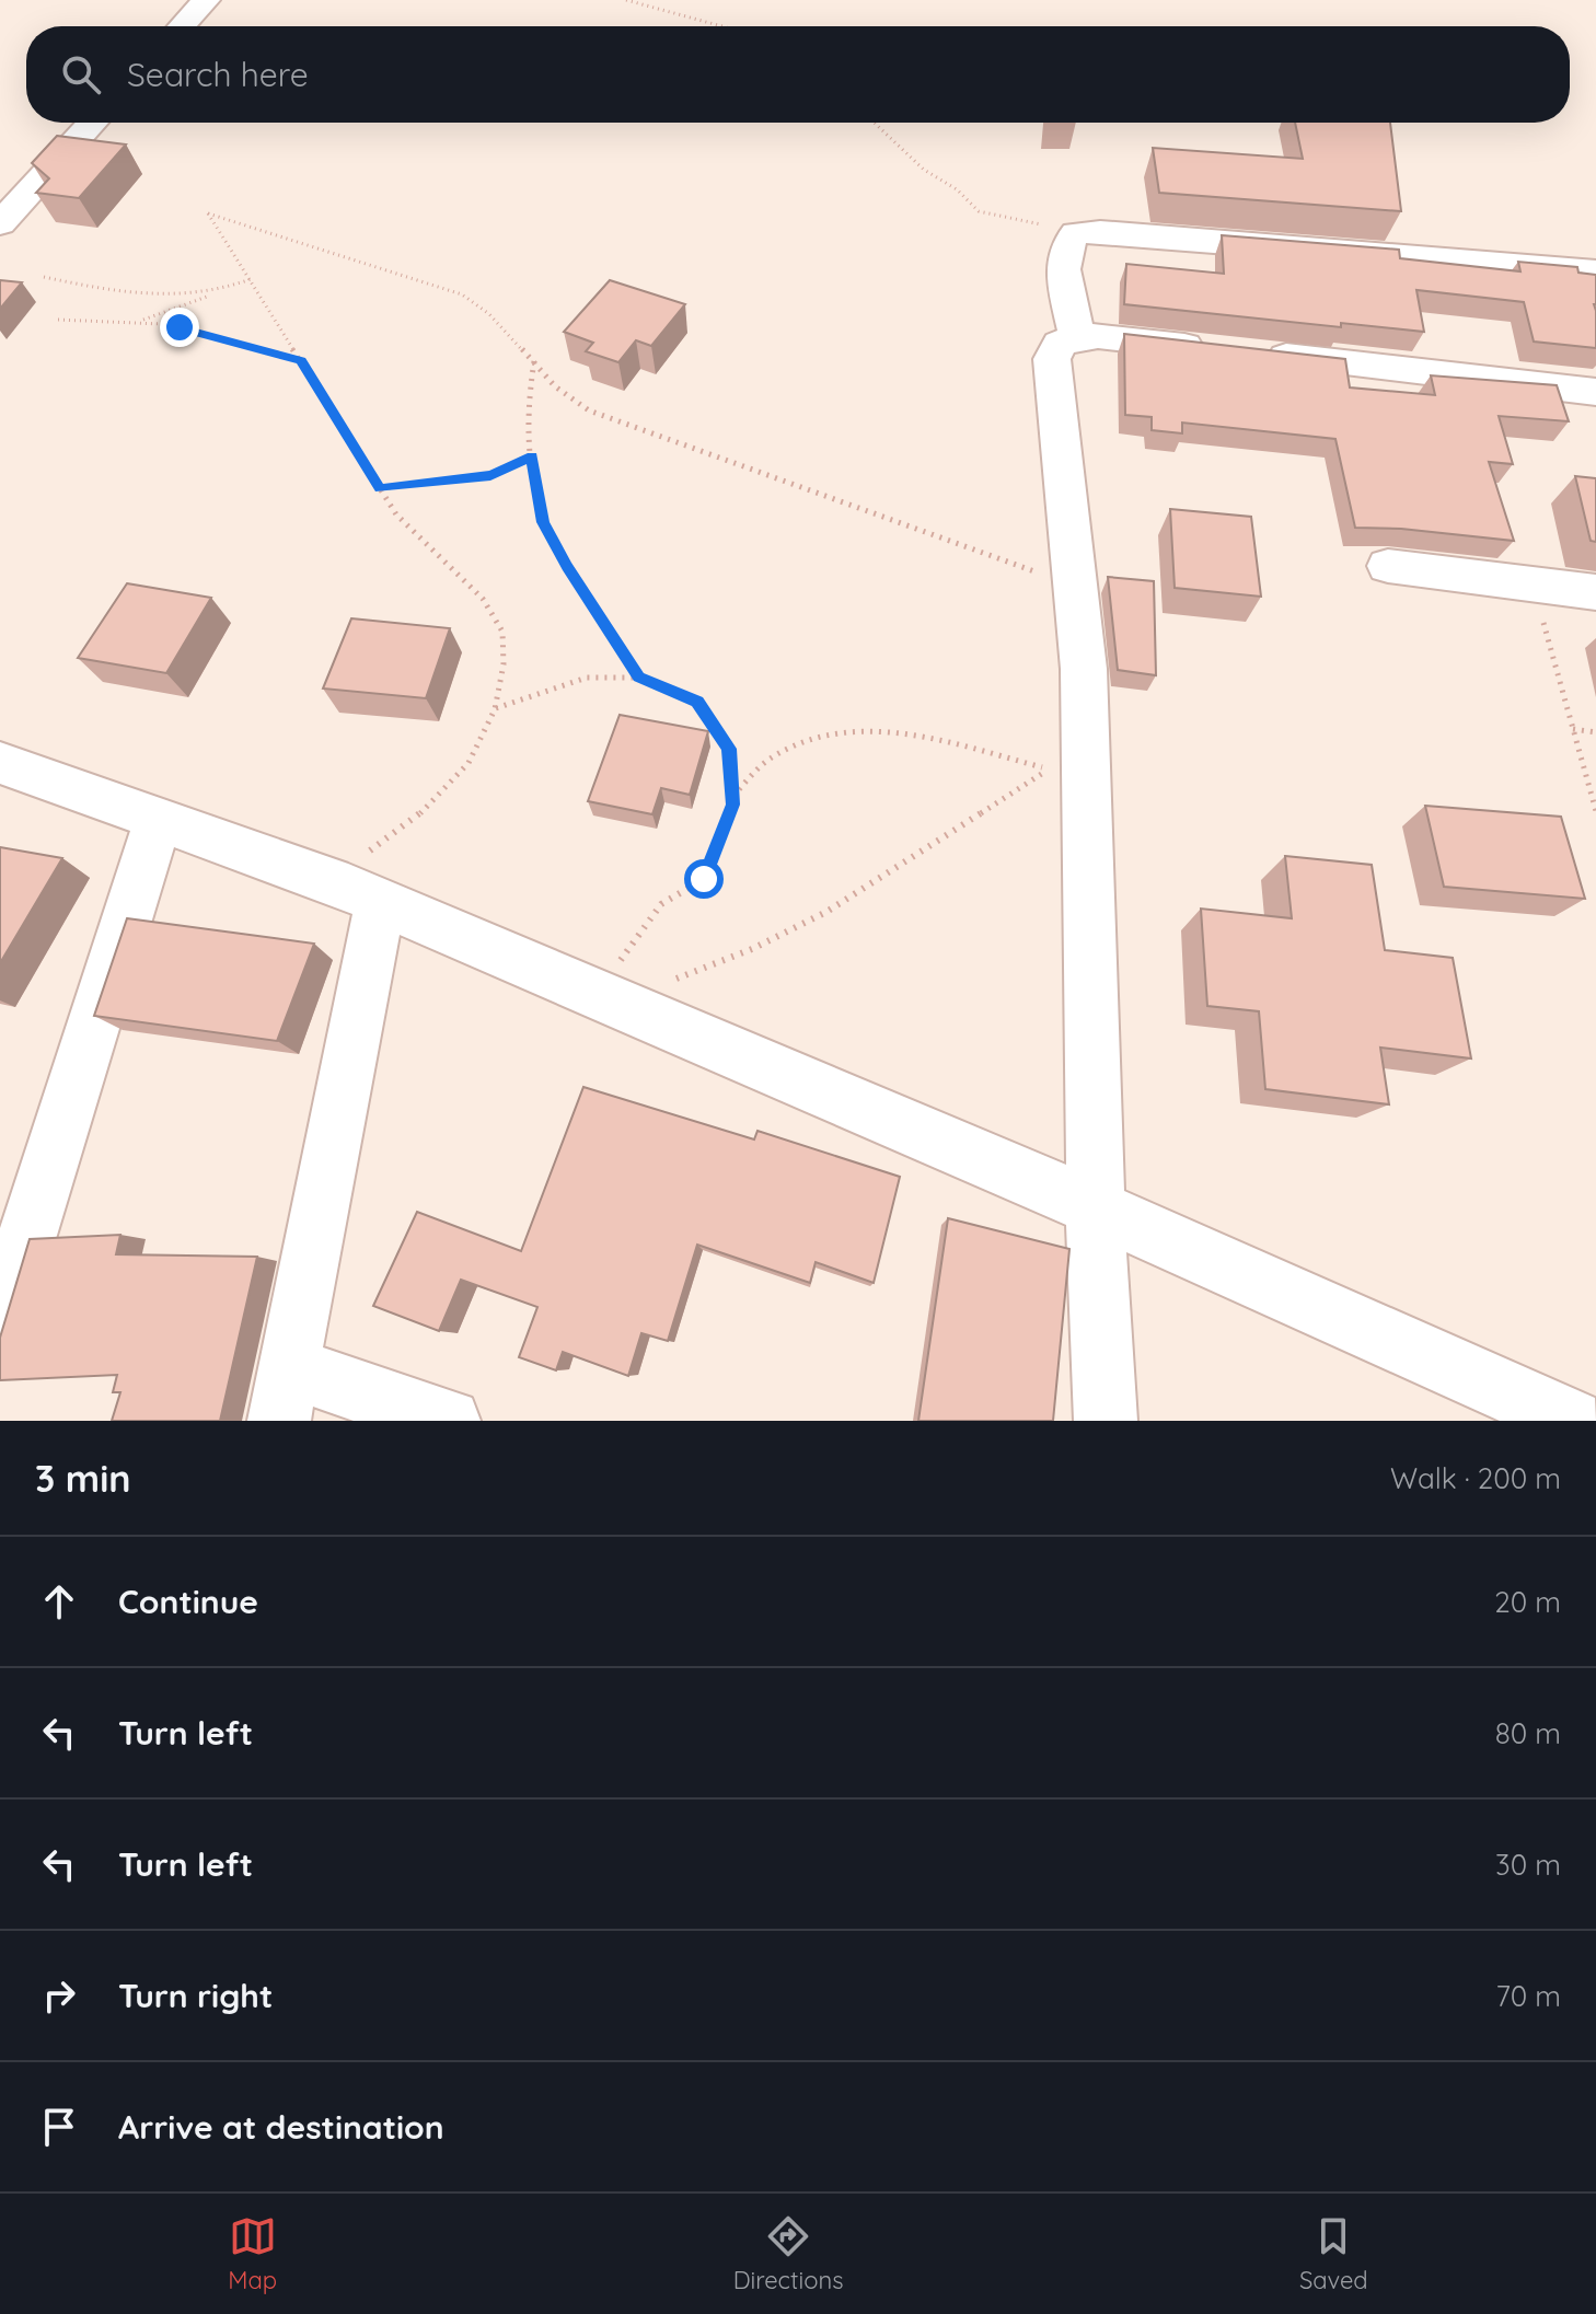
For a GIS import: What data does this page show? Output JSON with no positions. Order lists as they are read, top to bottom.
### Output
{
  "page": {
    "search": "Search here",
    "heading": ["3 min", "Walk · 200 m"],
    "list": [
      ["Continue", "20 m"],
      ["Turn left", "80 m"],
      ["Turn left", "30 m"],
      ["Turn right", "70 m"],
      "Arrive at destination"
    ],
    "nav": ["Map", "Directions", "Saved"]
  }
}
